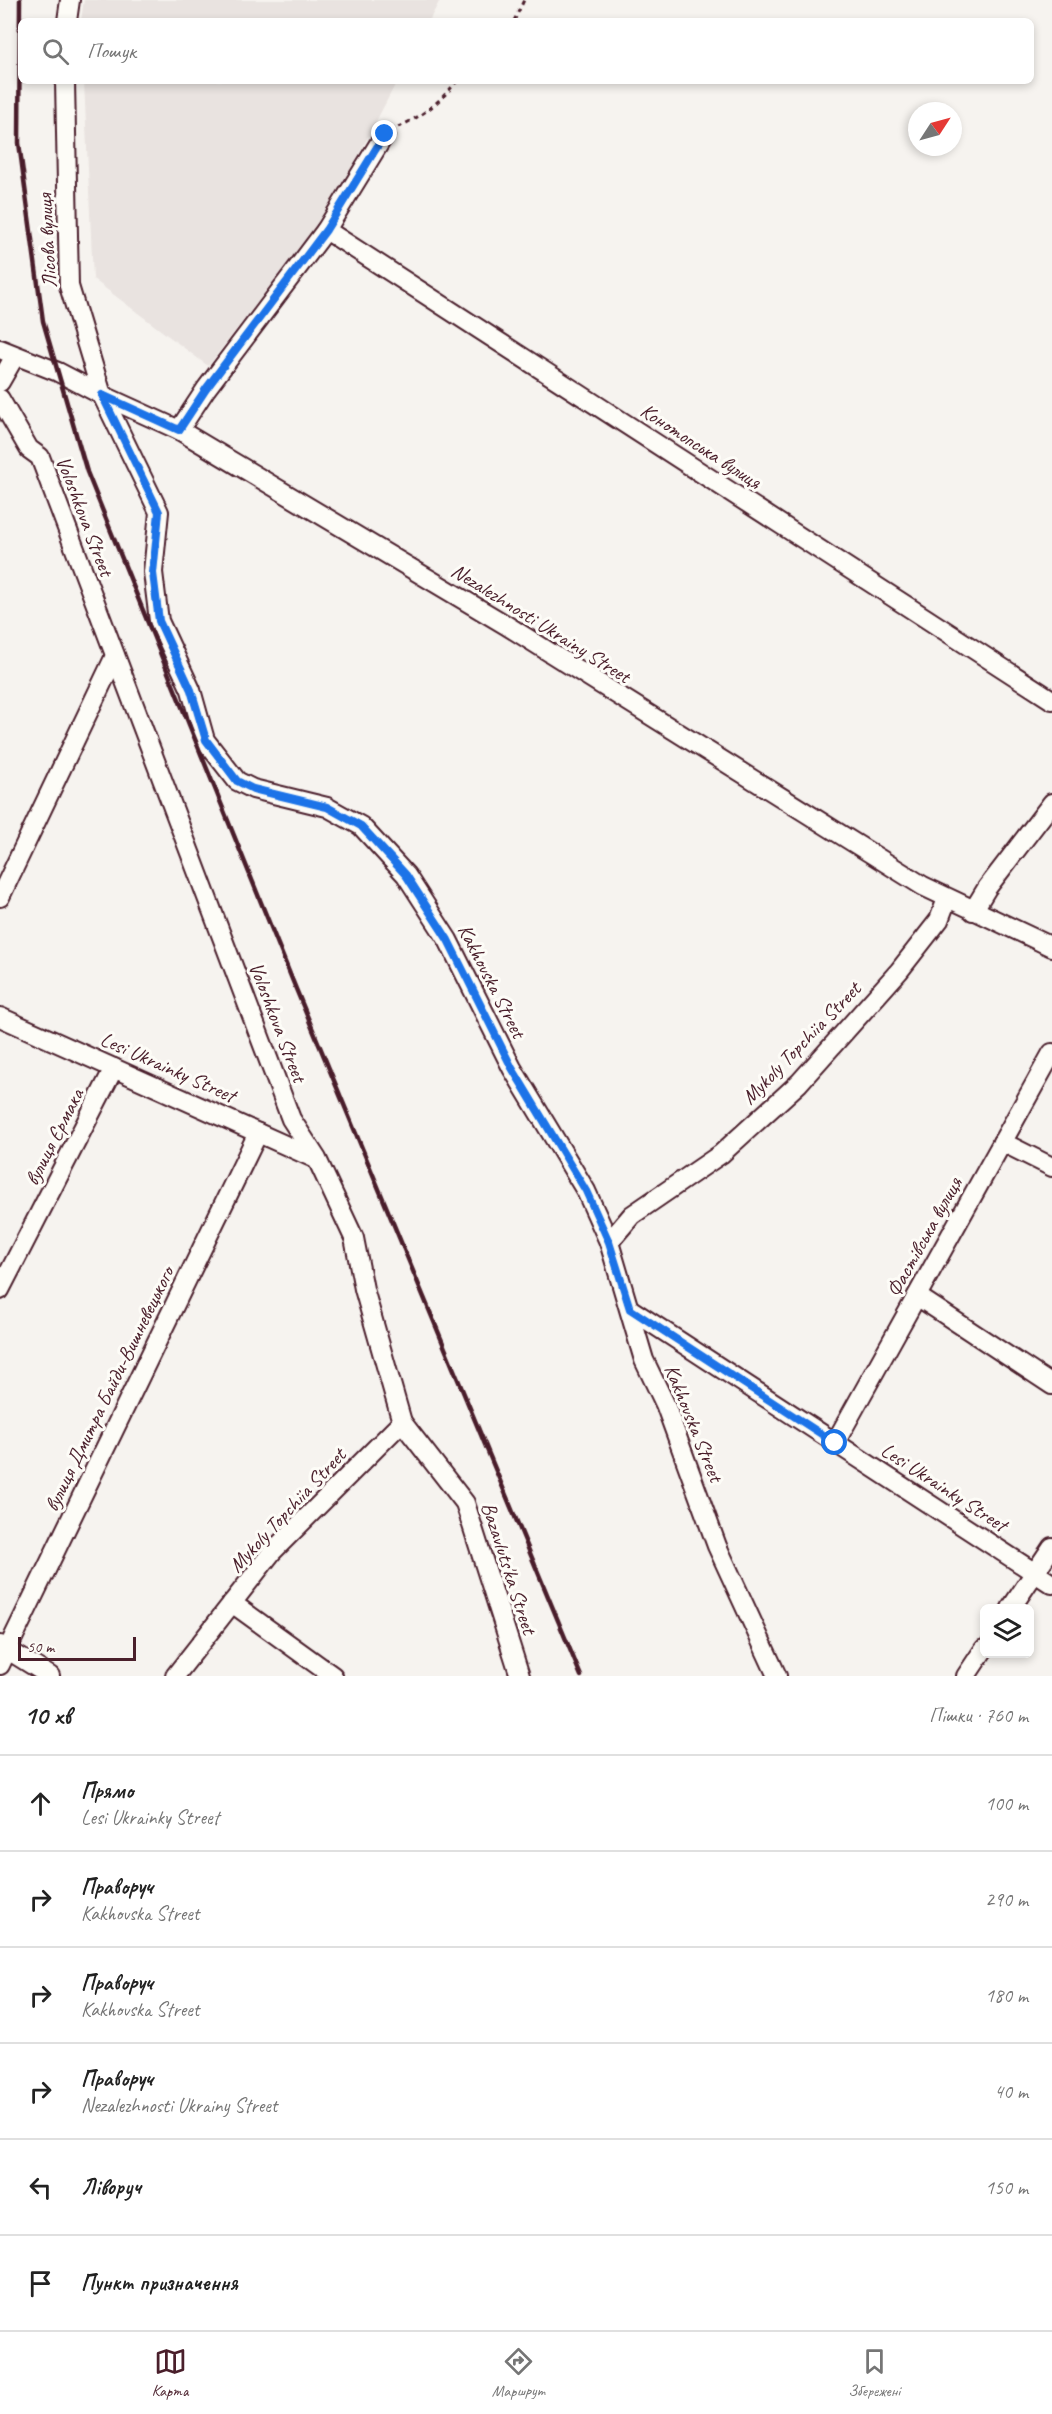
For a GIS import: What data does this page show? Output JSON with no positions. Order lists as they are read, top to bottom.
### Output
{
  "streets": {
    "street": [
      "Лісова вулиця",
      "Конотопська вулиця",
      "Voloshkova Street",
      "Nezalezhnosti Ukrainy Street",
      "Kakhovska Street",
      "Mykoly Topchiia Street",
      "Lesi Ukrainky Street",
      "вулиця Єрмака",
      "Фастівська вулиця",
      "вулиця Дмитра Байди-Вишневецького",
      "Bazavluts'ka Street"
    ]
  },
  "crossings": [
    ["Лісова вулиця", "Nezalezhnosti Ukrainy Street"],
    ["Лісова вулиця", "Kakhovska Street"],
    ["Voloshkova Street", "Mykoly Topchiia Street"],
    ["Voloshkova Street", "Lesi Ukrainky Street"],
    ["Voloshkova Street", "Bazavluts'ka Street"],
    ["Nezalezhnosti Ukrainy Street", "Kakhovska Street"],
    ["Nezalezhnosti Ukrainy Street", "Mykoly Topchiia Street"],
    ["Kakhovska Street", "Mykoly Topchiia Street"],
    ["Kakhovska Street", "Lesi Ukrainky Street"],
    ["Mykoly Topchiia Street", "Bazavluts'ka Street"],
    ["Lesi Ukrainky Street", "вулиця Єрмака"],
    ["Lesi Ukrainky Street", "Фастівська вулиця"],
    ["Lesi Ukrainky Street", "вулиця Дмитра Байди-Вишневецького"]
  ],
  "scale_bar": "50 m",
  "north": "top right",
  "page": {
    "search": "Пошук",
    "scale": "50 m",
    "heading": ["10 хв", "Пішки · 760 m"],
    "list": [
      ["Прямо", "Lesi Ukrainky Street", "100 m"],
      ["Праворуч", "Kakhovska Street", "290 m"],
      ["Праворуч", "Kakhovska Street", "180 m"],
      ["Праворуч", "Nezalezhnosti Ukrainy Street", "40 m"],
      ["Ліворуч", "150 m"],
      "Пункт призначення"
    ],
    "nav": ["Карта", "Маршрут", "Збережені"]
  }
}
